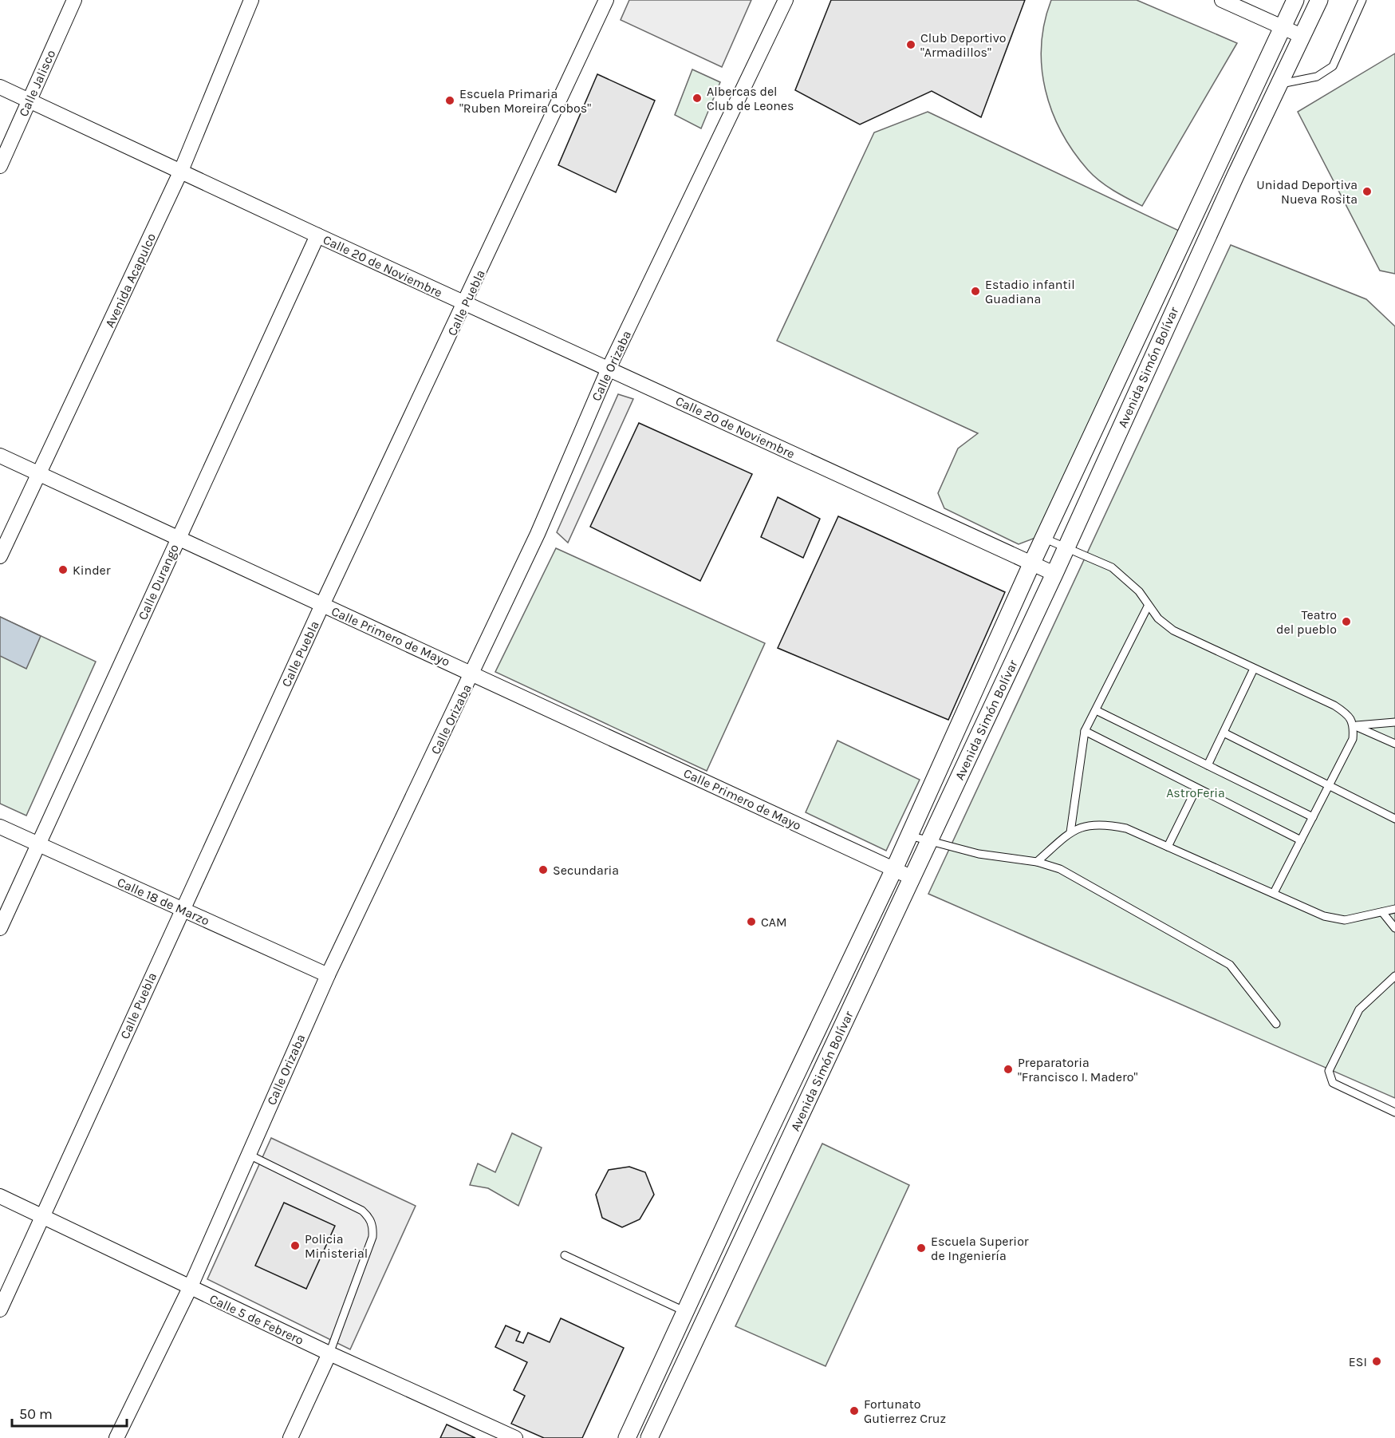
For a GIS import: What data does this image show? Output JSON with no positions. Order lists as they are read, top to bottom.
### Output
{
  "streets": {
    "street": [
      "Calle Jalisco",
      "Calle 20 de Noviembre",
      "Avenida Acapulco",
      "Calle Puebla",
      "Calle Orizaba",
      "Avenida Simón Bolívar",
      "Calle Durango",
      "Calle Primero de Mayo",
      "Calle 18 de Marzo",
      "Calle 5 de Febrero"
    ]
  },
  "crossings": [
    ["Calle Jalisco", "Calle 20 de Noviembre"],
    ["Calle 20 de Noviembre", "Avenida Acapulco"],
    ["Calle 20 de Noviembre", "Calle Puebla"],
    ["Calle 20 de Noviembre", "Calle Orizaba"],
    ["Calle 20 de Noviembre", "Avenida Simón Bolívar"],
    ["Calle 20 de Noviembre", "Calle Durango"],
    ["Avenida Acapulco", "Calle Primero de Mayo"],
    ["Calle Puebla", "Calle Primero de Mayo"],
    ["Calle Puebla", "Calle 18 de Marzo"],
    ["Calle Puebla", "Calle 5 de Febrero"],
    ["Calle Orizaba", "Calle Primero de Mayo"],
    ["Calle Orizaba", "Calle 18 de Marzo"],
    ["Calle Orizaba", "Calle 5 de Febrero"],
    ["Avenida Simón Bolívar", "Calle Primero de Mayo"],
    ["Calle Durango", "Calle Primero de Mayo"],
    ["Calle Durango", "Calle 18 de Marzo"]
  ],
  "parks": ["AstroFeria"],
  "places": [
    "Club Deportivo \"Armadillos\"",
    "Albercas del Club de Leones",
    "Escuela Primaria \"Ruben Moreira Cobos\"",
    "Unidad Deportiva Nueva Rosita",
    "Estadio infantil Guadiana",
    "Kinder",
    "Teatro del pueblo",
    "Secundaria",
    "CAM",
    "Preparatoria \"Francisco I. Madero\"",
    "Policia Ministerial",
    "Escuela Superior de Ingeniería",
    "ESI",
    "Fortunato Gutierrez Cruz"
  ],
  "scale_bar": "50 m"
}
